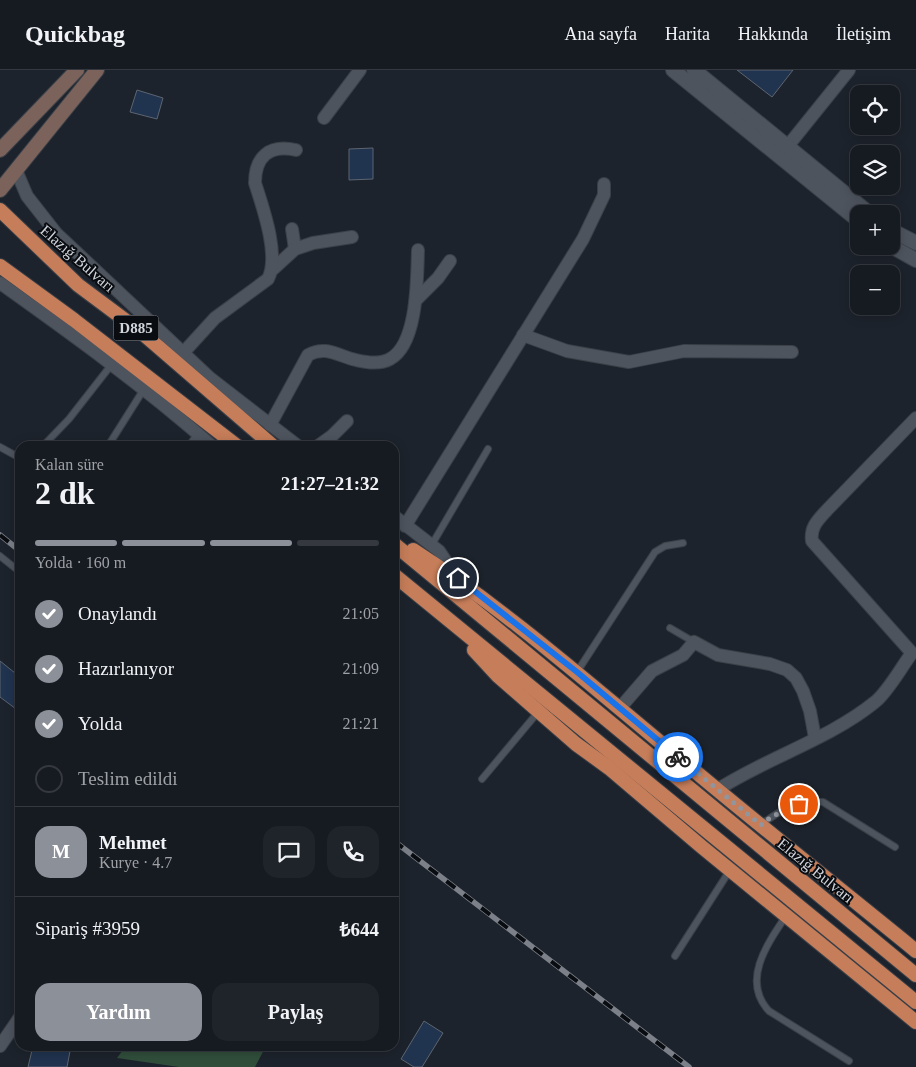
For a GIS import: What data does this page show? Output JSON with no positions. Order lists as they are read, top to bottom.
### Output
{
  "streets": {
    "highway": ["Elazığ Bulvarı", "D885"]
  },
  "page": {
    "header": "Quickbag",
    "nav": [
      "Ana sayfa",
      "Harita",
      "Hakkında",
      "İletişim"
    ],
    "map_buttons": ["+", "−"],
    "heading": ["2 dk", "Kalan süre", "21:27–21:32"],
    "panel": [
      "Mehmet",
      "Kurye · 4.7",
      "Sipariş #3959",
      "₺644"
    ],
    "bar": "Yolda · 160 m",
    "list": [
      ["Onaylandı", "21:05"],
      ["Hazırlanıyor", "21:09"],
      ["Yolda", "21:21"],
      "Teslim edildi"
    ],
    "round": "M",
    "buttons": ["Yardım", "Paylaş"]
  }
}
